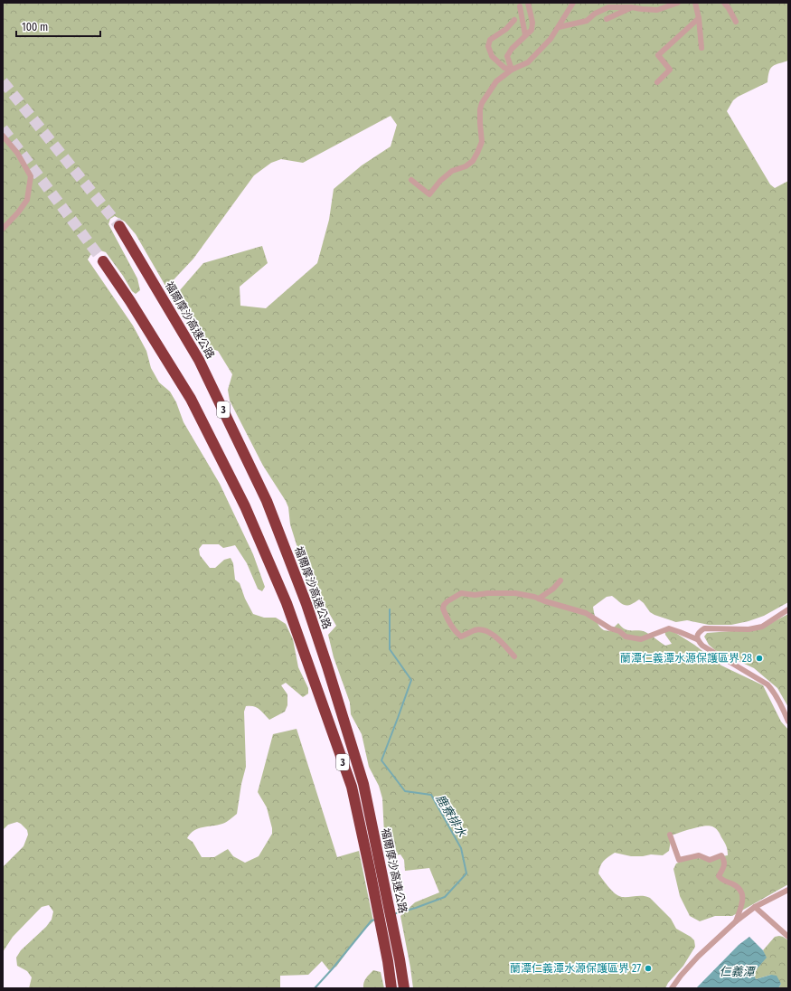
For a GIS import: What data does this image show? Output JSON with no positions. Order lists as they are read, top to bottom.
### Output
{
  "streets": {
    "highway": ["福爾摩沙高速公路", "3"]
  },
  "water": ["鹿寮排水", "仁義潭"],
  "places": ["蘭潭仁義潭水源保護區界 28", "蘭潭仁義潭水源保護區界 27"],
  "scale_bar": "100 m"
}
